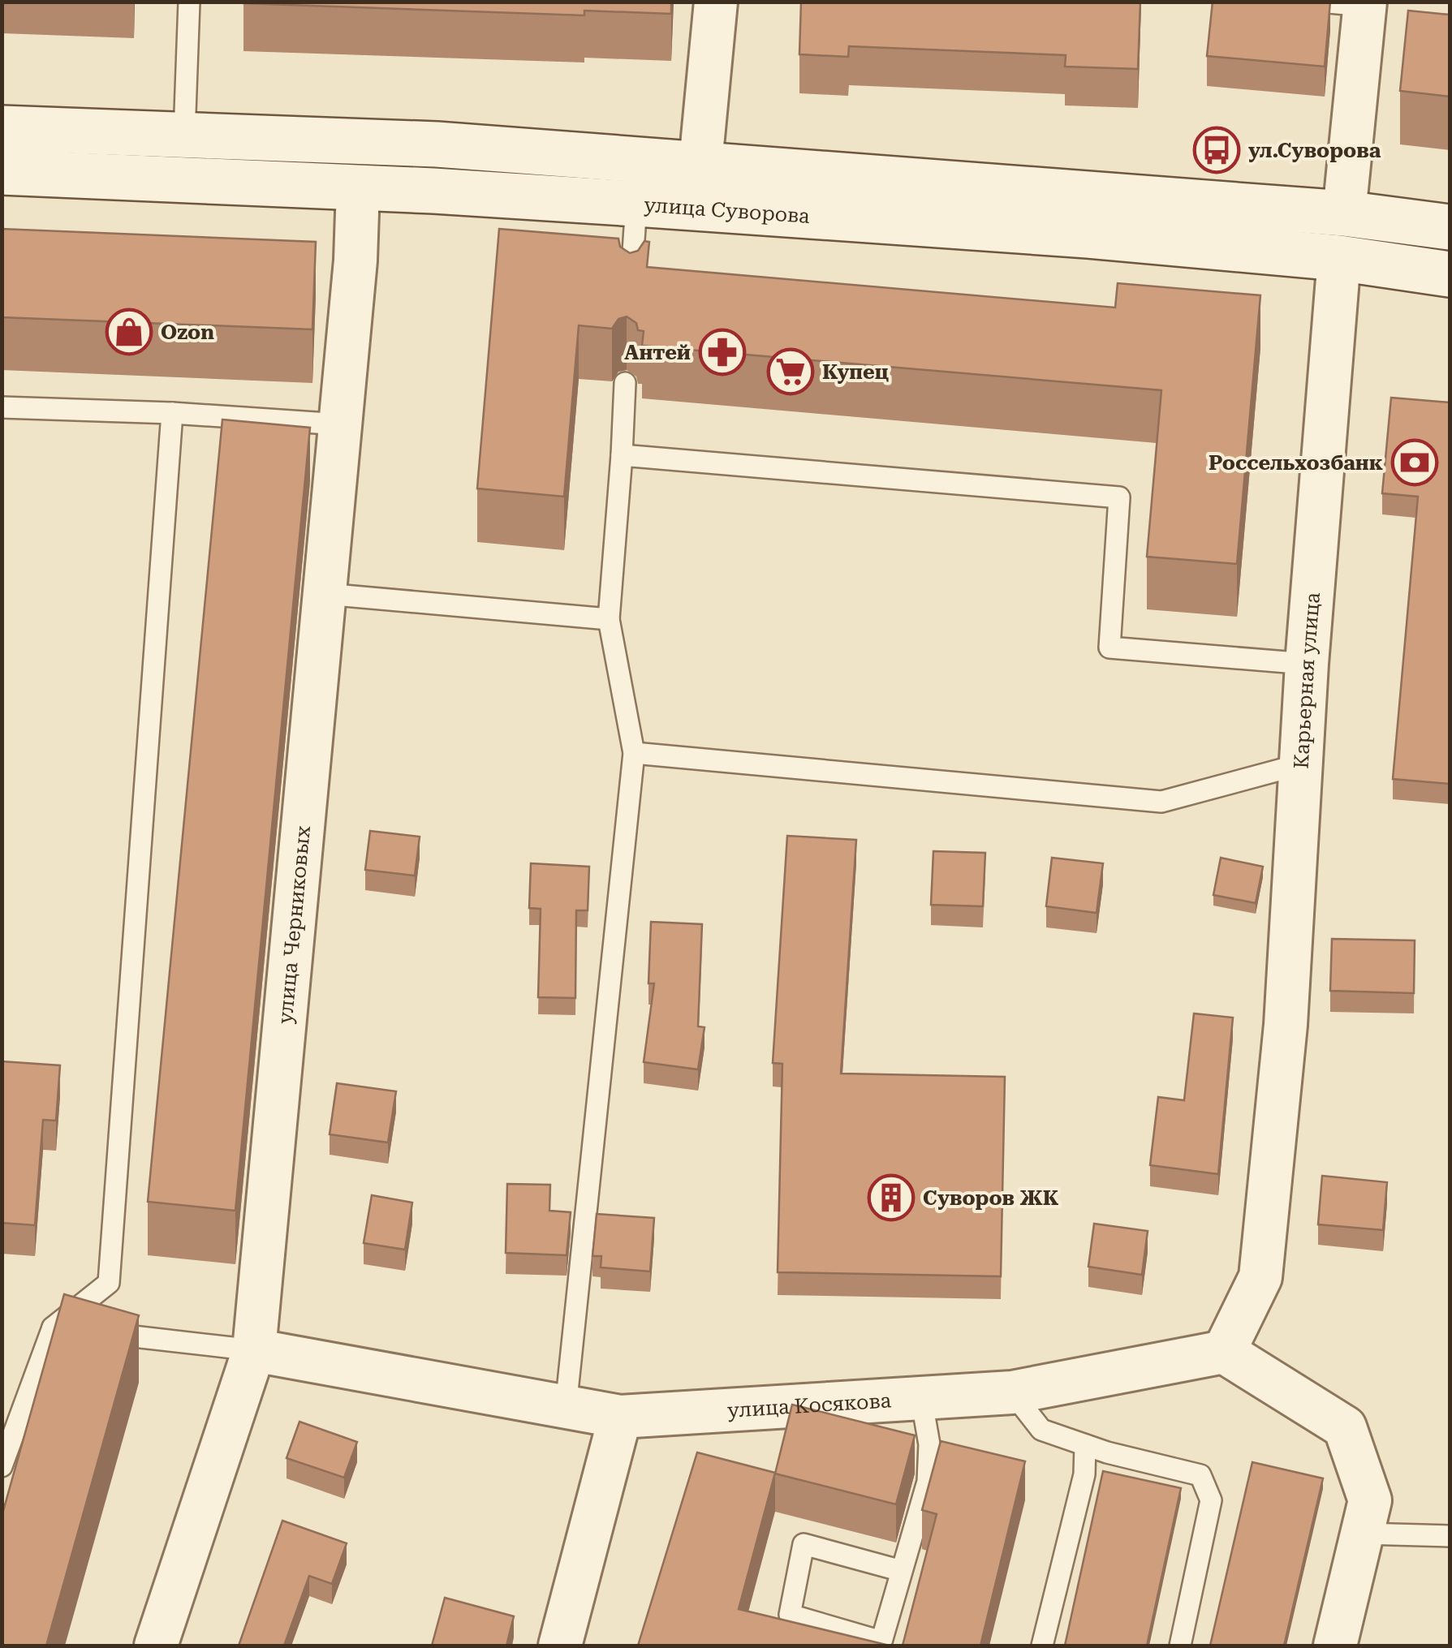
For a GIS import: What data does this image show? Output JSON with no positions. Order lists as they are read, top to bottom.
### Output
{
  "streets": {
    "main road": ["улица Суворова", "Карьерная улица"],
    "street": ["улица Черниковых", "улица Косякова"]
  },
  "crossings": [
    ["улица Суворова", "Карьерная улица"],
    ["улица Суворова", "улица Черниковых"],
    ["Карьерная улица", "улица Косякова"],
    ["улица Черниковых", "улица Косякова"]
  ],
  "places": {
    "bus stop": ["ул.Суворова"],
    "shop": ["Ozon"],
    "pharmacy": ["Антей"],
    "supermarket": ["Купец"],
    "bank": ["Россельхозбанк"],
    "building": ["Суворов ЖК"]
  }
}
